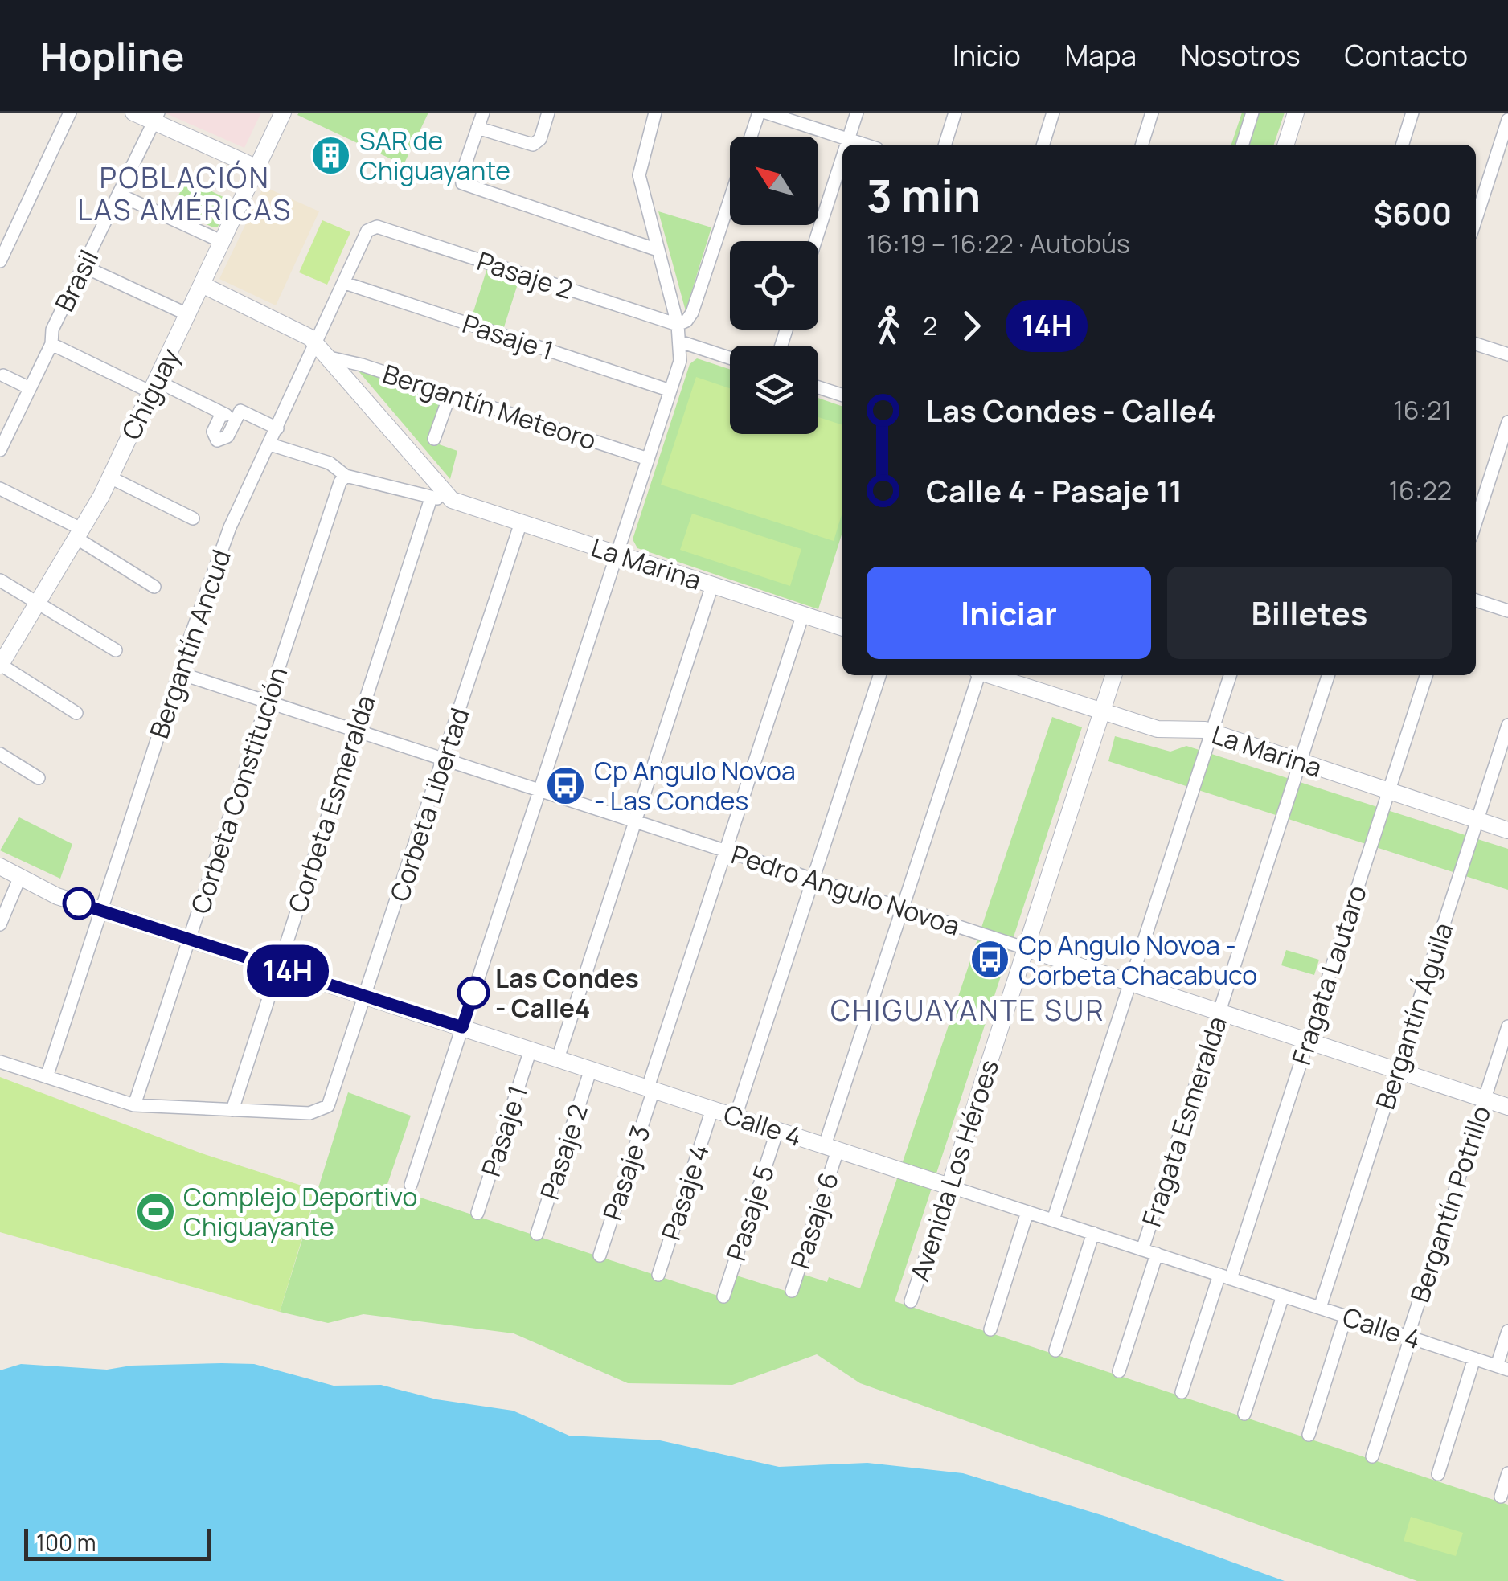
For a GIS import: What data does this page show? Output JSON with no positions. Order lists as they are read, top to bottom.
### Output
{
  "streets": {
    "street": [
      "Pasaje 2",
      "Brasil",
      "Pasaje 1",
      "Chiguay",
      "Bergantín Meteoro",
      "La Marina",
      "Bergantín Ancud",
      "Corbeta Constitución",
      "Corbeta Esmeralda",
      "Corbeta Libertad",
      "Pedro Angulo Novoa",
      "Fragata Lautaro",
      "Bergantín Águila",
      "Fragata Esmeralda",
      "Calle 4",
      "Avenida Los Héroes",
      "Pasaje 3",
      "Pasaje 4",
      "Bergantín Potrillo",
      "Pasaje 5",
      "Pasaje 6"
    ]
  },
  "crossings": [
    ["Pasaje 2", "Bergantín Ancud"],
    ["Pasaje 2", "Calle 4"],
    ["Pasaje 1", "Bergantín Ancud"],
    ["Pasaje 1", "Calle 4"],
    ["Chiguay", "La Marina"],
    ["Bergantín Meteoro", "La Marina"],
    ["La Marina", "Bergantín Ancud"],
    ["La Marina", "Corbeta Constitución"],
    ["La Marina", "Corbeta Esmeralda"],
    ["La Marina", "Corbeta Libertad"],
    ["La Marina", "Fragata Lautaro"],
    ["La Marina", "Bergantín Águila"],
    ["La Marina", "Fragata Esmeralda"],
    ["La Marina", "Avenida Los Héroes"],
    ["La Marina", "Pasaje 3"],
    ["Bergantín Ancud", "Pedro Angulo Novoa"],
    ["Bergantín Ancud", "Calle 4"],
    ["Corbeta Constitución", "Pedro Angulo Novoa"],
    ["Corbeta Constitución", "Calle 4"],
    ["Corbeta Esmeralda", "Corbeta Libertad"],
    ["Corbeta Esmeralda", "Pedro Angulo Novoa"],
    ["Corbeta Esmeralda", "Calle 4"],
    ["Corbeta Libertad", "Pedro Angulo Novoa"],
    ["Corbeta Libertad", "Calle 4"],
    ["Pedro Angulo Novoa", "Fragata Lautaro"],
    ["Pedro Angulo Novoa", "Bergantín Águila"],
    ["Pedro Angulo Novoa", "Fragata Esmeralda"],
    ["Pedro Angulo Novoa", "Avenida Los Héroes"],
    ["Pedro Angulo Novoa", "Pasaje 3"],
    ["Pedro Angulo Novoa", "Bergantín Potrillo"],
    ["Pedro Angulo Novoa", "Pasaje 6"],
    ["Fragata Lautaro", "Calle 4"],
    ["Bergantín Águila", "Calle 4"],
    ["Fragata Esmeralda", "Calle 4"],
    ["Calle 4", "Avenida Los Héroes"],
    ["Calle 4", "Pasaje 3"],
    ["Calle 4", "Pasaje 4"],
    ["Calle 4", "Bergantín Potrillo"],
    ["Calle 4", "Pasaje 5"],
    ["Calle 4", "Pasaje 6"]
  ],
  "districts": ["POBLACIÓN LAS AMÉRICAS", "CHIGUAYANTE SUR"],
  "places": {
    "building": ["SAR de Chiguayante"],
    "bus stop": ["Cp Angulo Novoa - Las Condes", "Cp Angulo Novoa - Corbeta Chacabuco"],
    "other": ["Las Condes - Calle4"],
    "sports": ["Complejo Deportivo Chiguayante"]
  },
  "lines": ["bus line 14H"],
  "scale_bar": "100 m",
  "north": "top left",
  "page": {
    "header": "Hopline",
    "nav": [
      "Inicio",
      "Mapa",
      "Nosotros",
      "Contacto"
    ],
    "on_map": "14H",
    "heading": ["3 min", "16:19 – 16:22 · Autobús", "$600"],
    "legs": ["2", "14H"],
    "list": [
      {
        "name": "Las Condes - Calle4",
        "value": "16:21"
      },
      {
        "name": "Calle 4 - Pasaje 11",
        "value": "16:22"
      }
    ],
    "buttons": ["Iniciar", "Billetes"],
    "scale": "100 m"
  }
}
